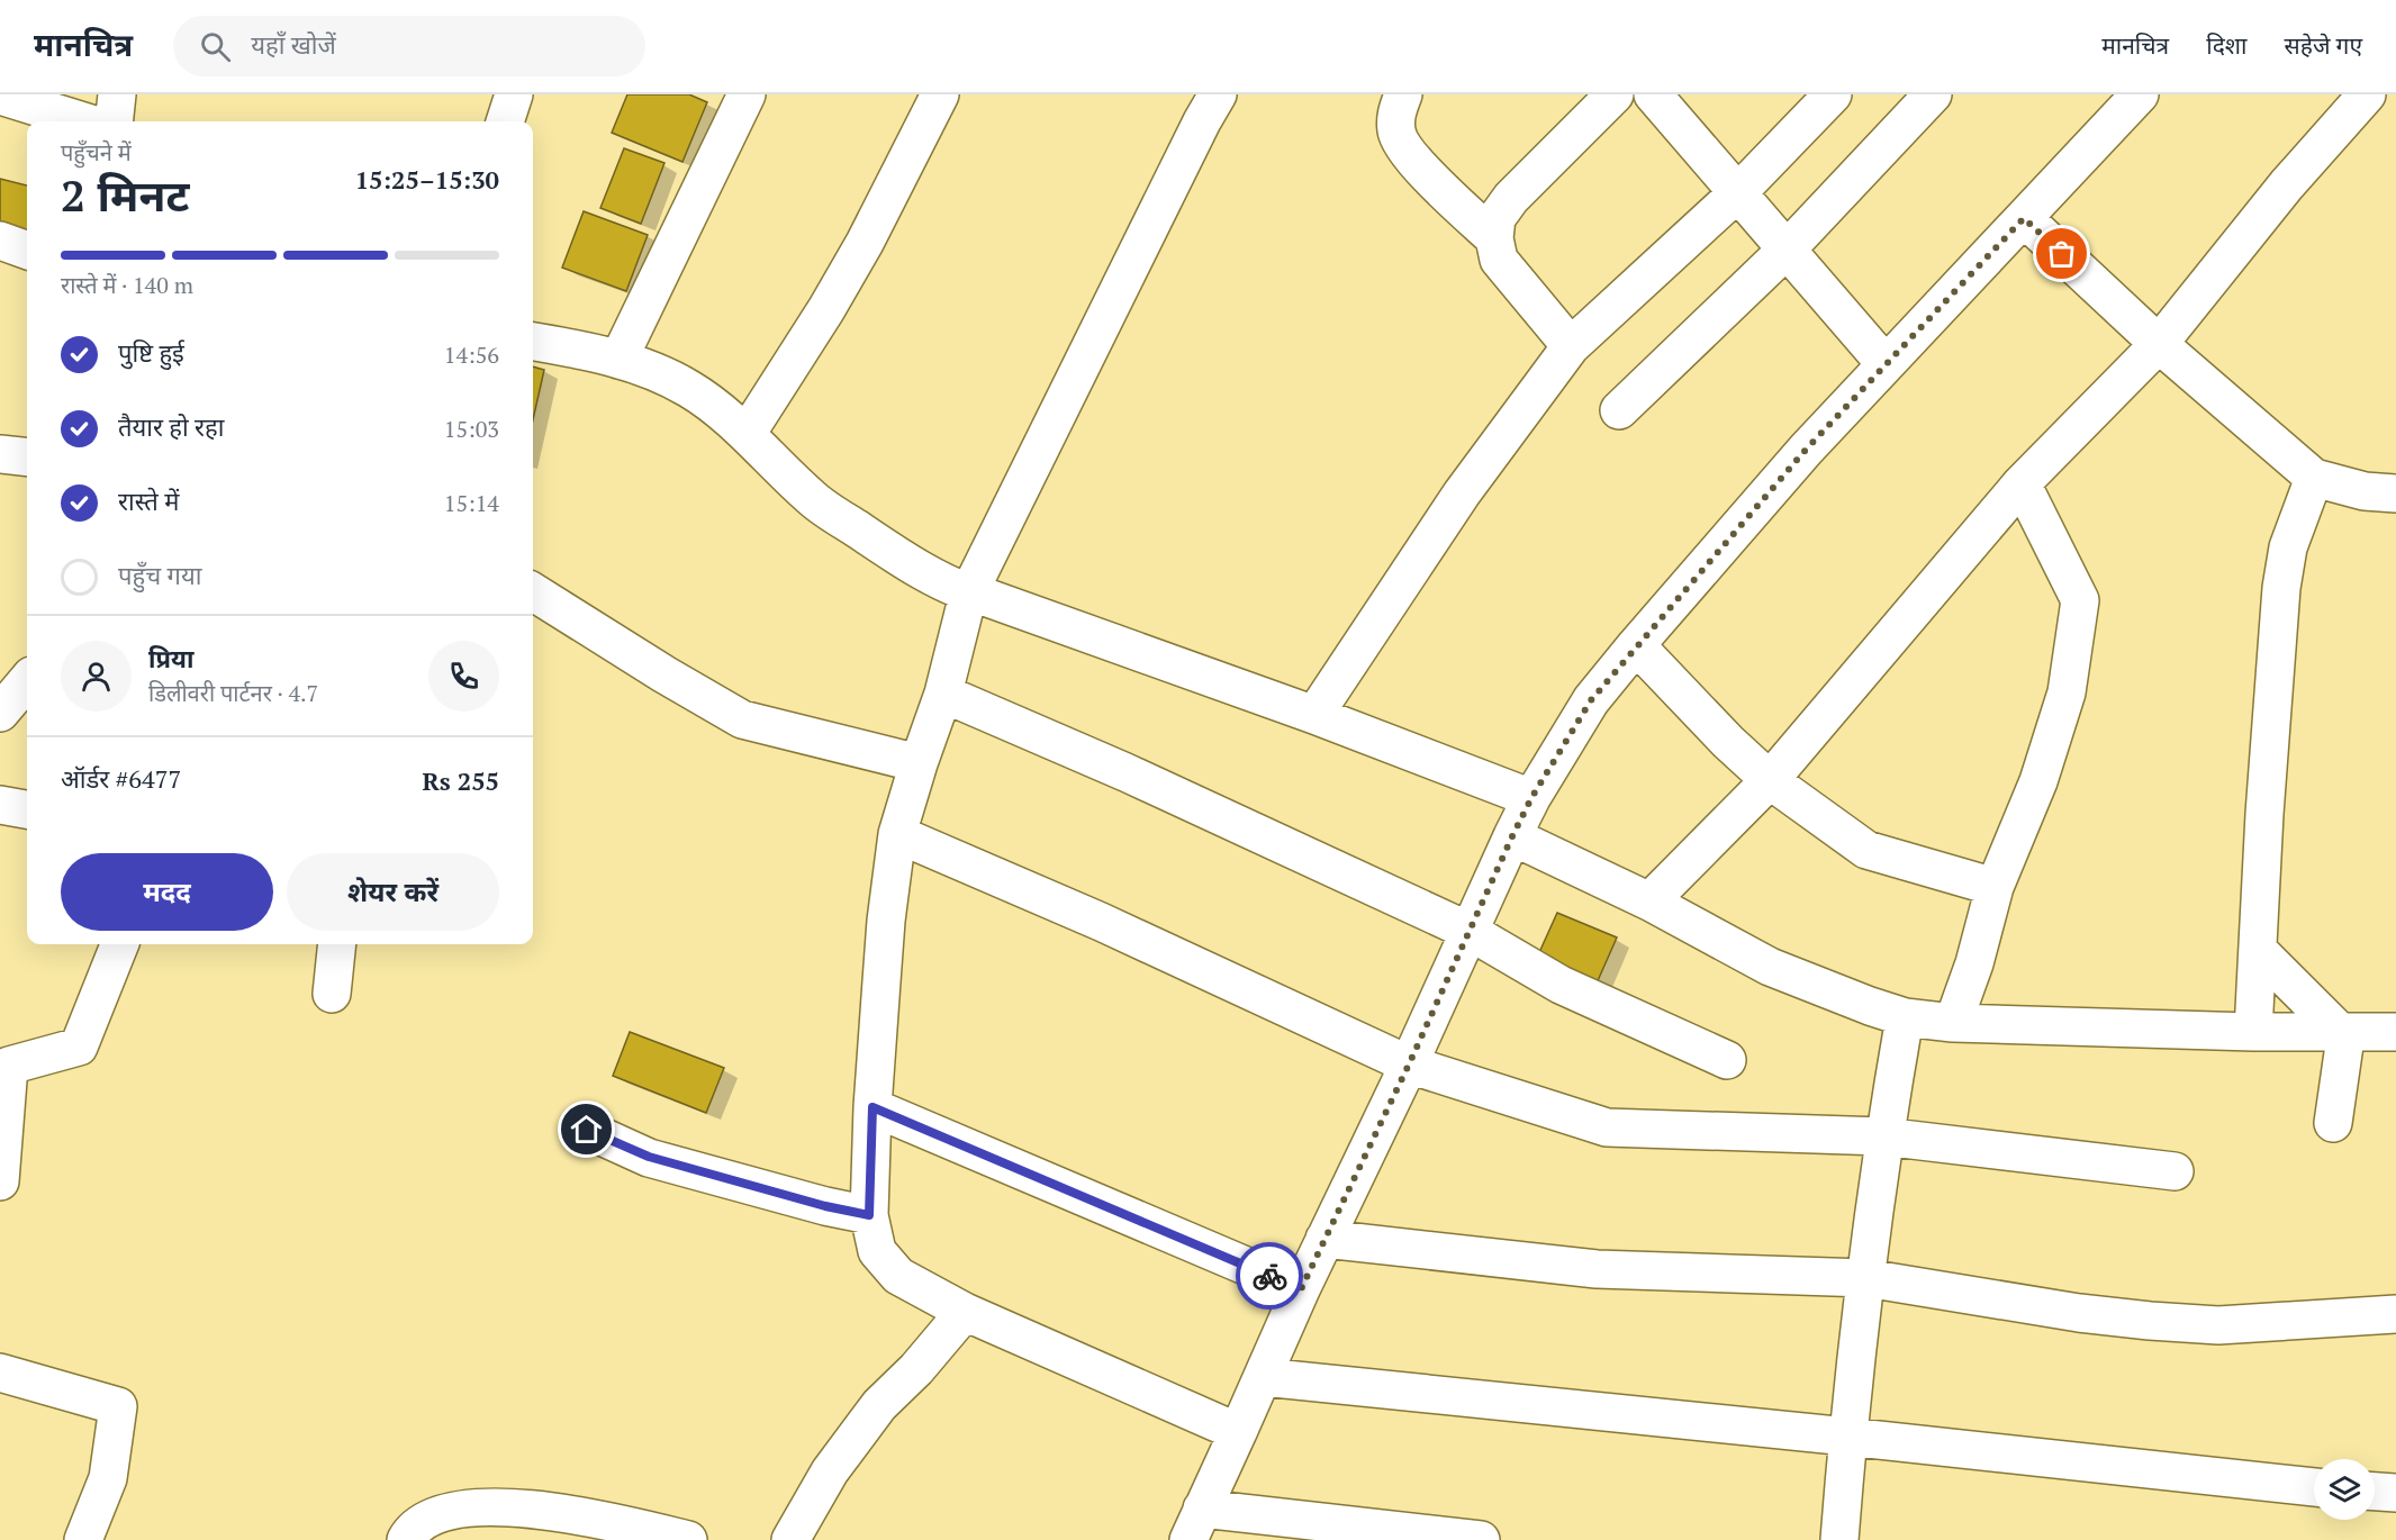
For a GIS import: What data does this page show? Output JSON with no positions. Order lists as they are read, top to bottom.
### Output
{
  "page": {
    "header": "मानचित्र",
    "search": "यहाँ खोजें",
    "nav": ["मानचित्र", "दिशा", "सहेजे गए"],
    "heading": ["2 मिनट", "पहुँचने में", "15:25–15:30"],
    "panel": [
      "प्रिया",
      "डिलीवरी पार्टनर · 4.7",
      "ऑर्डर #6477",
      "Rs 255"
    ],
    "bar": "रास्ते में · 140 m",
    "list": [
      ["पुष्टि हुई", "14:56"],
      ["तैयार हो रहा", "15:03"],
      ["रास्ते में", "15:14"],
      "पहुँच गया"
    ],
    "buttons": ["मदद", "शेयर करें"]
  }
}
